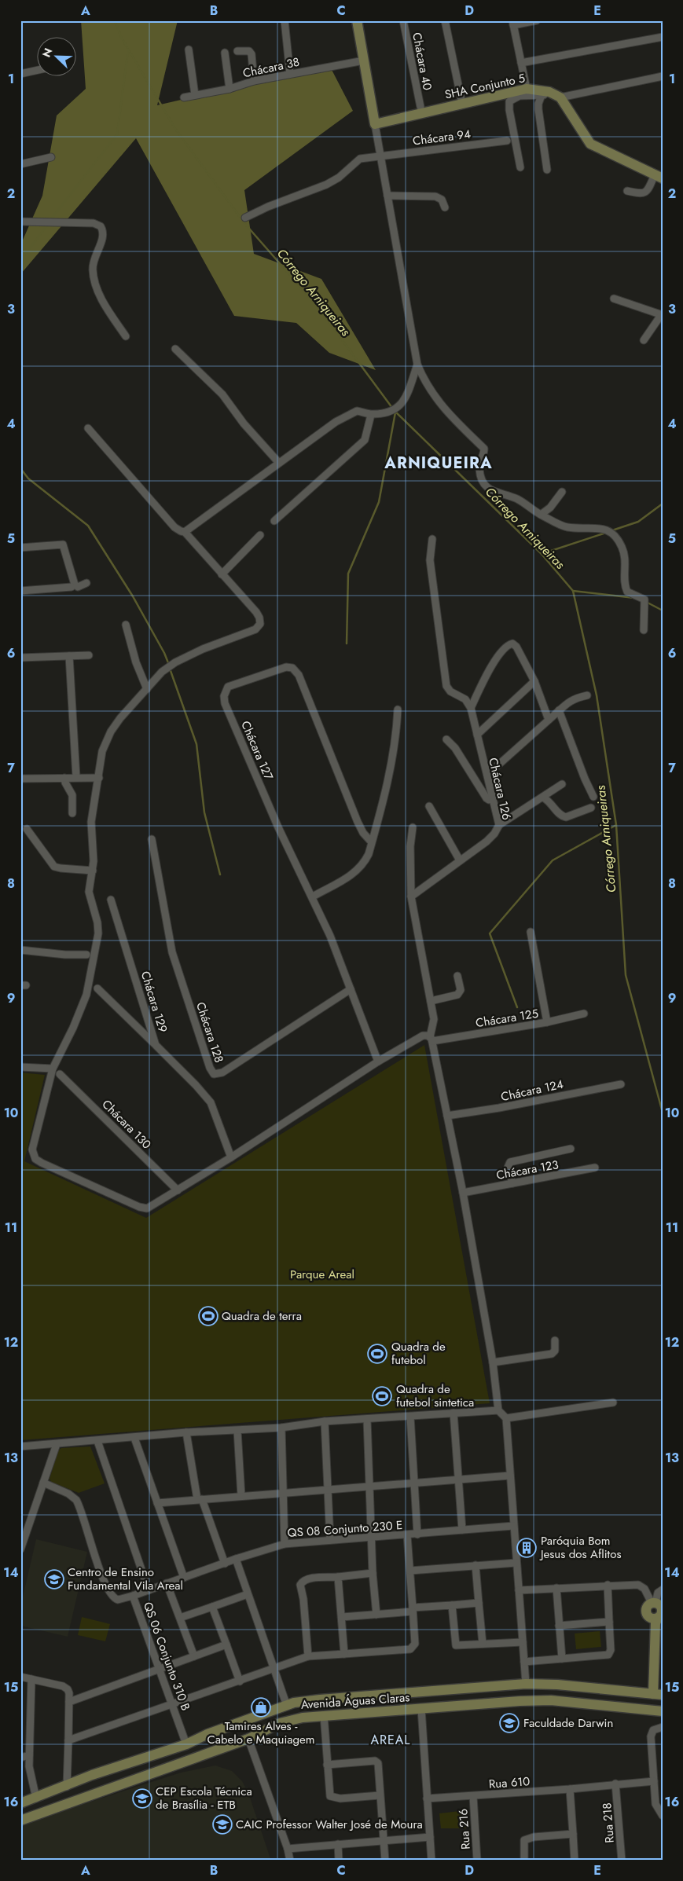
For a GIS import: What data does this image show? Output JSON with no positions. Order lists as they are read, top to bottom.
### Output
{
  "streets": {
    "main road": ["SHA Conjunto 5", "Avenida Águas Claras"],
    "street": [
      "Chácara 40",
      "Chácara 38",
      "Chácara 94",
      "Chácara 127",
      "Chácara 126",
      "Chácara 129",
      "Chácara 125",
      "Chácara 128",
      "Chácara 124",
      "Chácara 130",
      "Chácara 123",
      "QS 08 Conjunto 230 E",
      "QS 06 Conjunto 310 B",
      "Rua 610",
      "Rua 218",
      "Rua 216"
    ]
  },
  "crossings": [
    ["Chácara 127", "Chácara 125"],
    ["Chácara 127", "Chácara 128"],
    ["Chácara 129", "Chácara 125"],
    ["Chácara 125", "Chácara 130"],
    ["QS 08 Conjunto 230 E", "QS 06 Conjunto 310 B"],
    ["QS 06 Conjunto 310 B", "Avenida Águas Claras"],
    ["Rua 610", "Rua 218"],
    ["Rua 610", "Rua 216"]
  ],
  "districts": ["ARNIQUEIRA", "AREAL"],
  "water": ["Córrego Arniqueiras"],
  "parks": ["Parque Areal"],
  "places": {
    "sports": ["Quadra de terra", "Quadra de futebol", "Quadra de futebol sintetica"],
    "building": ["Paróquia Bom Jesus dos Aflitos"],
    "school or university": [
      "Centro de Ensino Fundamental Vila Areal",
      "Faculdade Darwin",
      "CEP Escola Técnica de Brasília - ETB",
      "CAIC Professor Walter José de Moura"
    ],
    "shop": ["Tamires Alves - Cabelo e Maquiagem"]
  },
  "north": "top left",
  "grid": {
    "columns": [
      "A",
      "B",
      "C",
      "D",
      "E"
    ],
    "rows": [
      "1",
      "2",
      "3",
      "4",
      "5",
      "6",
      "7",
      "8",
      "9",
      "10",
      "11",
      "12",
      "13",
      "14",
      "15",
      "16"
    ]
  }
}
